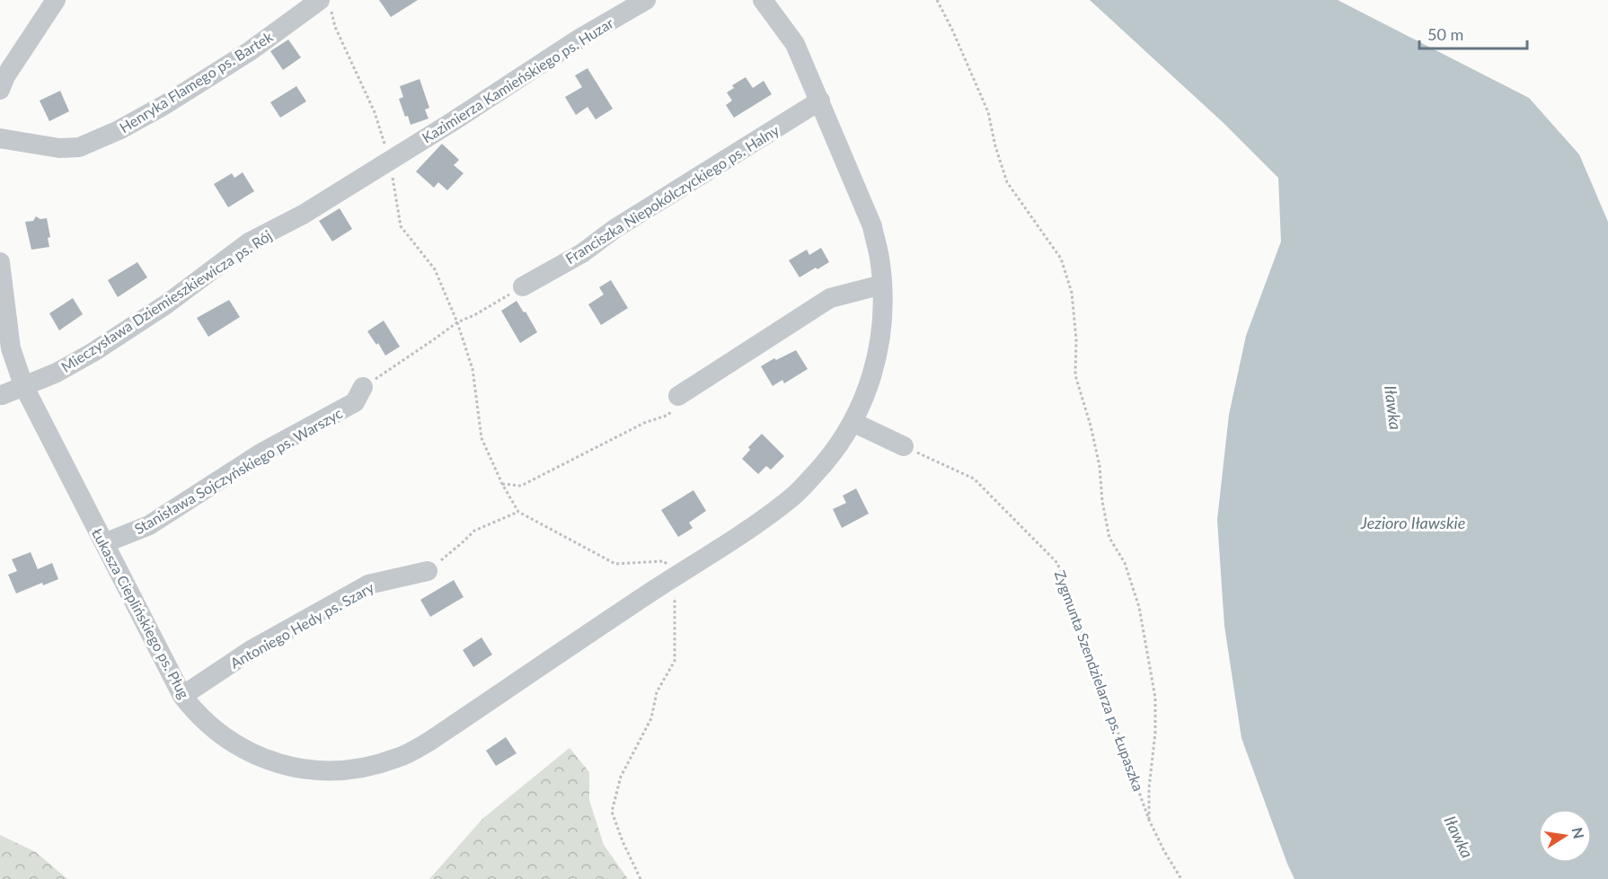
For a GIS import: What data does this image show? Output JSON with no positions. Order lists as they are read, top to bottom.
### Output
{
  "streets": {
    "street": [
      "Kazimierza Kamieńskiego ps. Huzar",
      "Henryka Flamego ps. Bartek",
      "Franciszka Niepokólczyckiego ps. Halny",
      "Mieczysława Dziemieszkiewicza ps. Rój",
      "Stanisława Sojczyńskiego ps. Warszyc",
      "Łukasza Cieplińskiego ps. Pług",
      "Antoniego Hedy ps. Szary"
    ],
    "path": ["Zygmunta Szendzielarza ps. Łupaszka"]
  },
  "crossings": [
    ["Kazimierza Kamieńskiego ps. Huzar", "Mieczysława Dziemieszkiewicza ps. Rój"],
    ["Franciszka Niepokólczyckiego ps. Halny", "Łukasza Cieplińskiego ps. Pług"],
    ["Mieczysława Dziemieszkiewicza ps. Rój", "Łukasza Cieplińskiego ps. Pług"],
    ["Stanisława Sojczyńskiego ps. Warszyc", "Łukasza Cieplińskiego ps. Pług"],
    ["Łukasza Cieplińskiego ps. Pług", "Antoniego Hedy ps. Szary"]
  ],
  "water": ["Iławka", "Jezioro Iławskie"],
  "scale_bar": "50 m",
  "north": "right"
}
